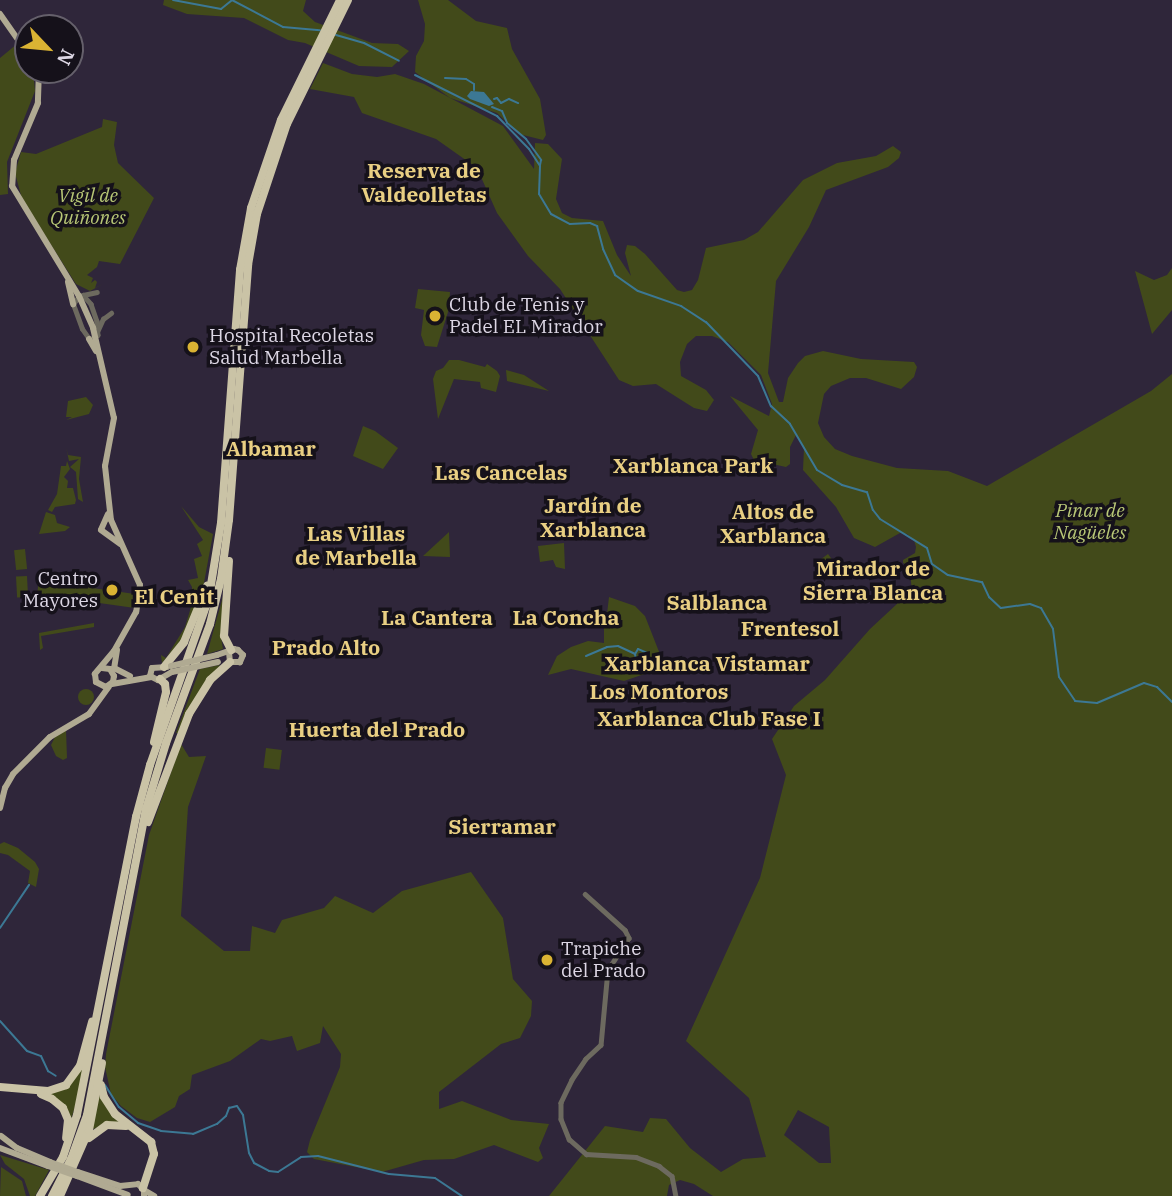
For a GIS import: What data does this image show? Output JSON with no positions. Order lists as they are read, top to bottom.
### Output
{
  "districts": [
    "Reserva de Valdeolletas",
    "Albamar",
    "Xarblanca Park",
    "Las Cancelas",
    "Jardín de Xarblanca",
    "Altos de Xarblanca",
    "Las Villas de Marbella",
    "Mirador de Sierra Blanca",
    "El Cenit",
    "Salblanca",
    "La Cantera",
    "La Concha",
    "Frentesol",
    "Prado Alto",
    "Xarblanca Vistamar",
    "Los Montoros",
    "Xarblanca Club Fase I",
    "Huerta del Prado",
    "Sierramar"
  ],
  "parks": ["Vigil de Quiñones", "Pinar de Nagüeles"],
  "places": [
    "Club de Tenis y Padel EL Mirador",
    "Hospital Recoletas Salud Marbella",
    "Centro Mayores",
    "Trapiche del Prado"
  ],
  "north": "bottom right"
}
